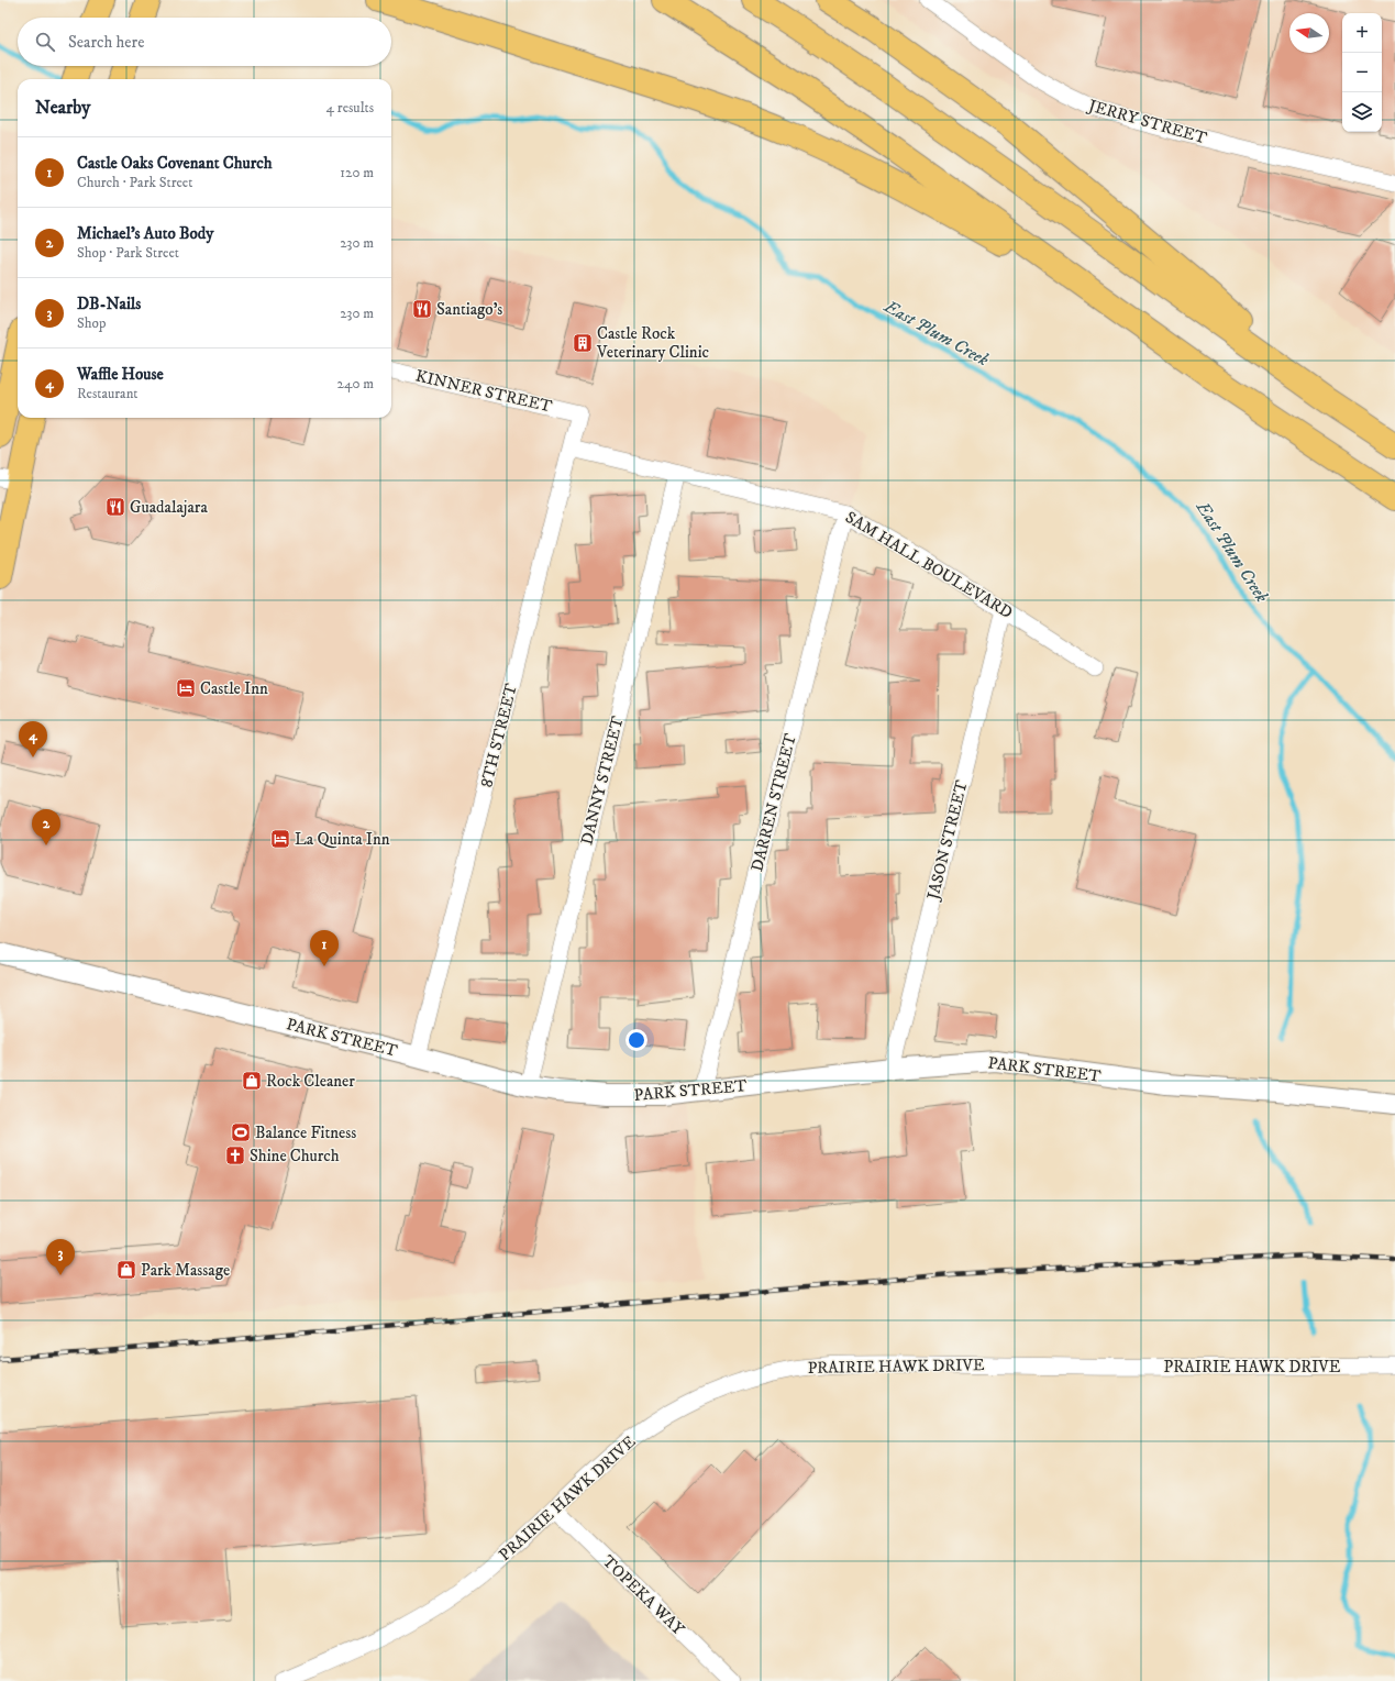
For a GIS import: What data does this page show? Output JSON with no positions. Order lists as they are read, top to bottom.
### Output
{
  "streets": {
    "street": [
      "JERRY STREET",
      "KINNER STREET",
      "SAM HALL BOULEVARD",
      "8TH STREET",
      "DANNY STREET",
      "DARREN STREET",
      "JASON STREET",
      "PARK STREET",
      "PRAIRIE HAWK DRIVE",
      "TOPEKA WAY"
    ]
  },
  "crossings": [
    ["KINNER STREET", "8TH STREET"],
    ["SAM HALL BOULEVARD", "8TH STREET"],
    ["SAM HALL BOULEVARD", "DANNY STREET"],
    ["SAM HALL BOULEVARD", "DARREN STREET"],
    ["SAM HALL BOULEVARD", "JASON STREET"],
    ["8TH STREET", "PARK STREET"],
    ["DANNY STREET", "PARK STREET"],
    ["DARREN STREET", "PARK STREET"],
    ["JASON STREET", "PARK STREET"],
    ["PRAIRIE HAWK DRIVE", "TOPEKA WAY"]
  ],
  "water": ["East Plum Creek"],
  "places": {
    "restaurant": ["Santiago's", "Guadalajara"],
    "building": ["Castle Rock Veterinary Clinic"],
    "hotel": ["Castle Inn", "La Quinta Inn"],
    "shop": ["Rock Cleaner", "Park Massage"],
    "sports": ["Balance Fitness"],
    "church": ["Shine Church"]
  },
  "north": "left",
  "page": {
    "map_buttons": ["+", "−"],
    "search": "Search here",
    "heading": ["Nearby", "4 results"],
    "list": [
      {
        "mark": "1",
        "name": "Castle Oaks Covenant Church",
        "note": "Church · Park Street",
        "value": "120 m"
      },
      {
        "mark": "2",
        "name": "Michael's Auto Body",
        "note": "Shop · Park Street",
        "value": "230 m"
      },
      {
        "mark": "3",
        "name": "DB-Nails",
        "note": "Shop",
        "value": "230 m"
      },
      {
        "mark": "4",
        "name": "Waffle House",
        "note": "Restaurant",
        "value": "240 m"
      }
    ],
    "pins": [
      "4",
      "2",
      "1",
      "3"
    ]
  }
}
